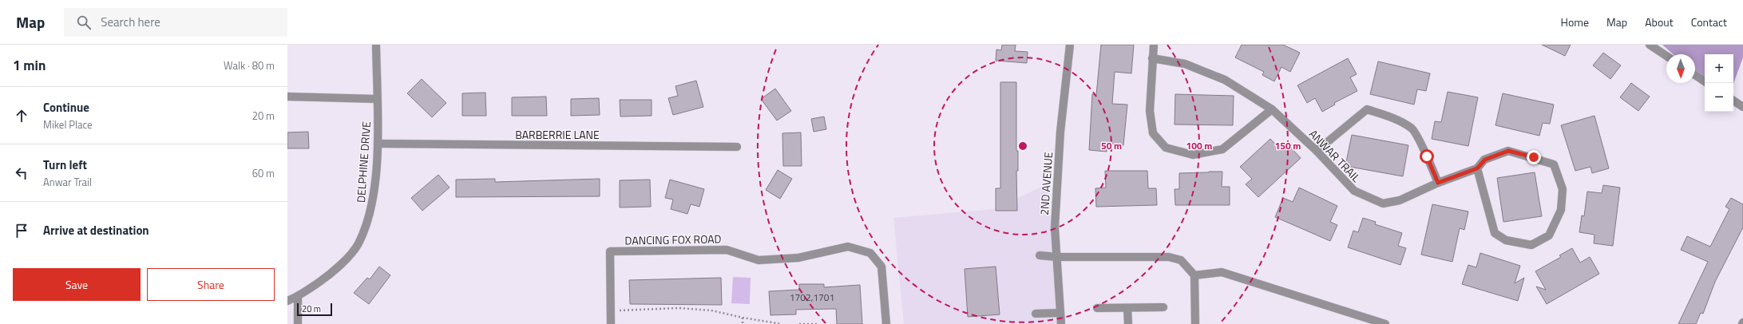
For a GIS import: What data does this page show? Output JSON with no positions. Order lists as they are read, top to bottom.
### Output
{
  "streets": {
    "street": [
      "BARBERRIE LANE",
      "ANWAR TRAIL",
      "DELPHINE DRIVE",
      "2ND AVENUE",
      "DANCING FOX ROAD"
    ]
  },
  "crossings": [
    ["BARBERRIE LANE", "DELPHINE DRIVE"]
  ],
  "house_numbers": ["1702,1701"],
  "scale_bar": "20 m",
  "north": "bottom",
  "page": {
    "header": "Map",
    "search": "Search here",
    "nav": [
      "Home",
      "Map",
      "About",
      "Contact"
    ],
    "heading": ["1 min", "Walk · 80 m"],
    "map_buttons": ["+", "−"],
    "list": [
      ["Continue", "Mikel Place", "20 m"],
      ["Turn left", "Anwar Trail", "60 m"],
      "Arrive at destination"
    ],
    "buttons": ["Save", "Share"],
    "scale": "20 m"
  },
  "rings": ["50 m", "100 m", "150 m"]
}
